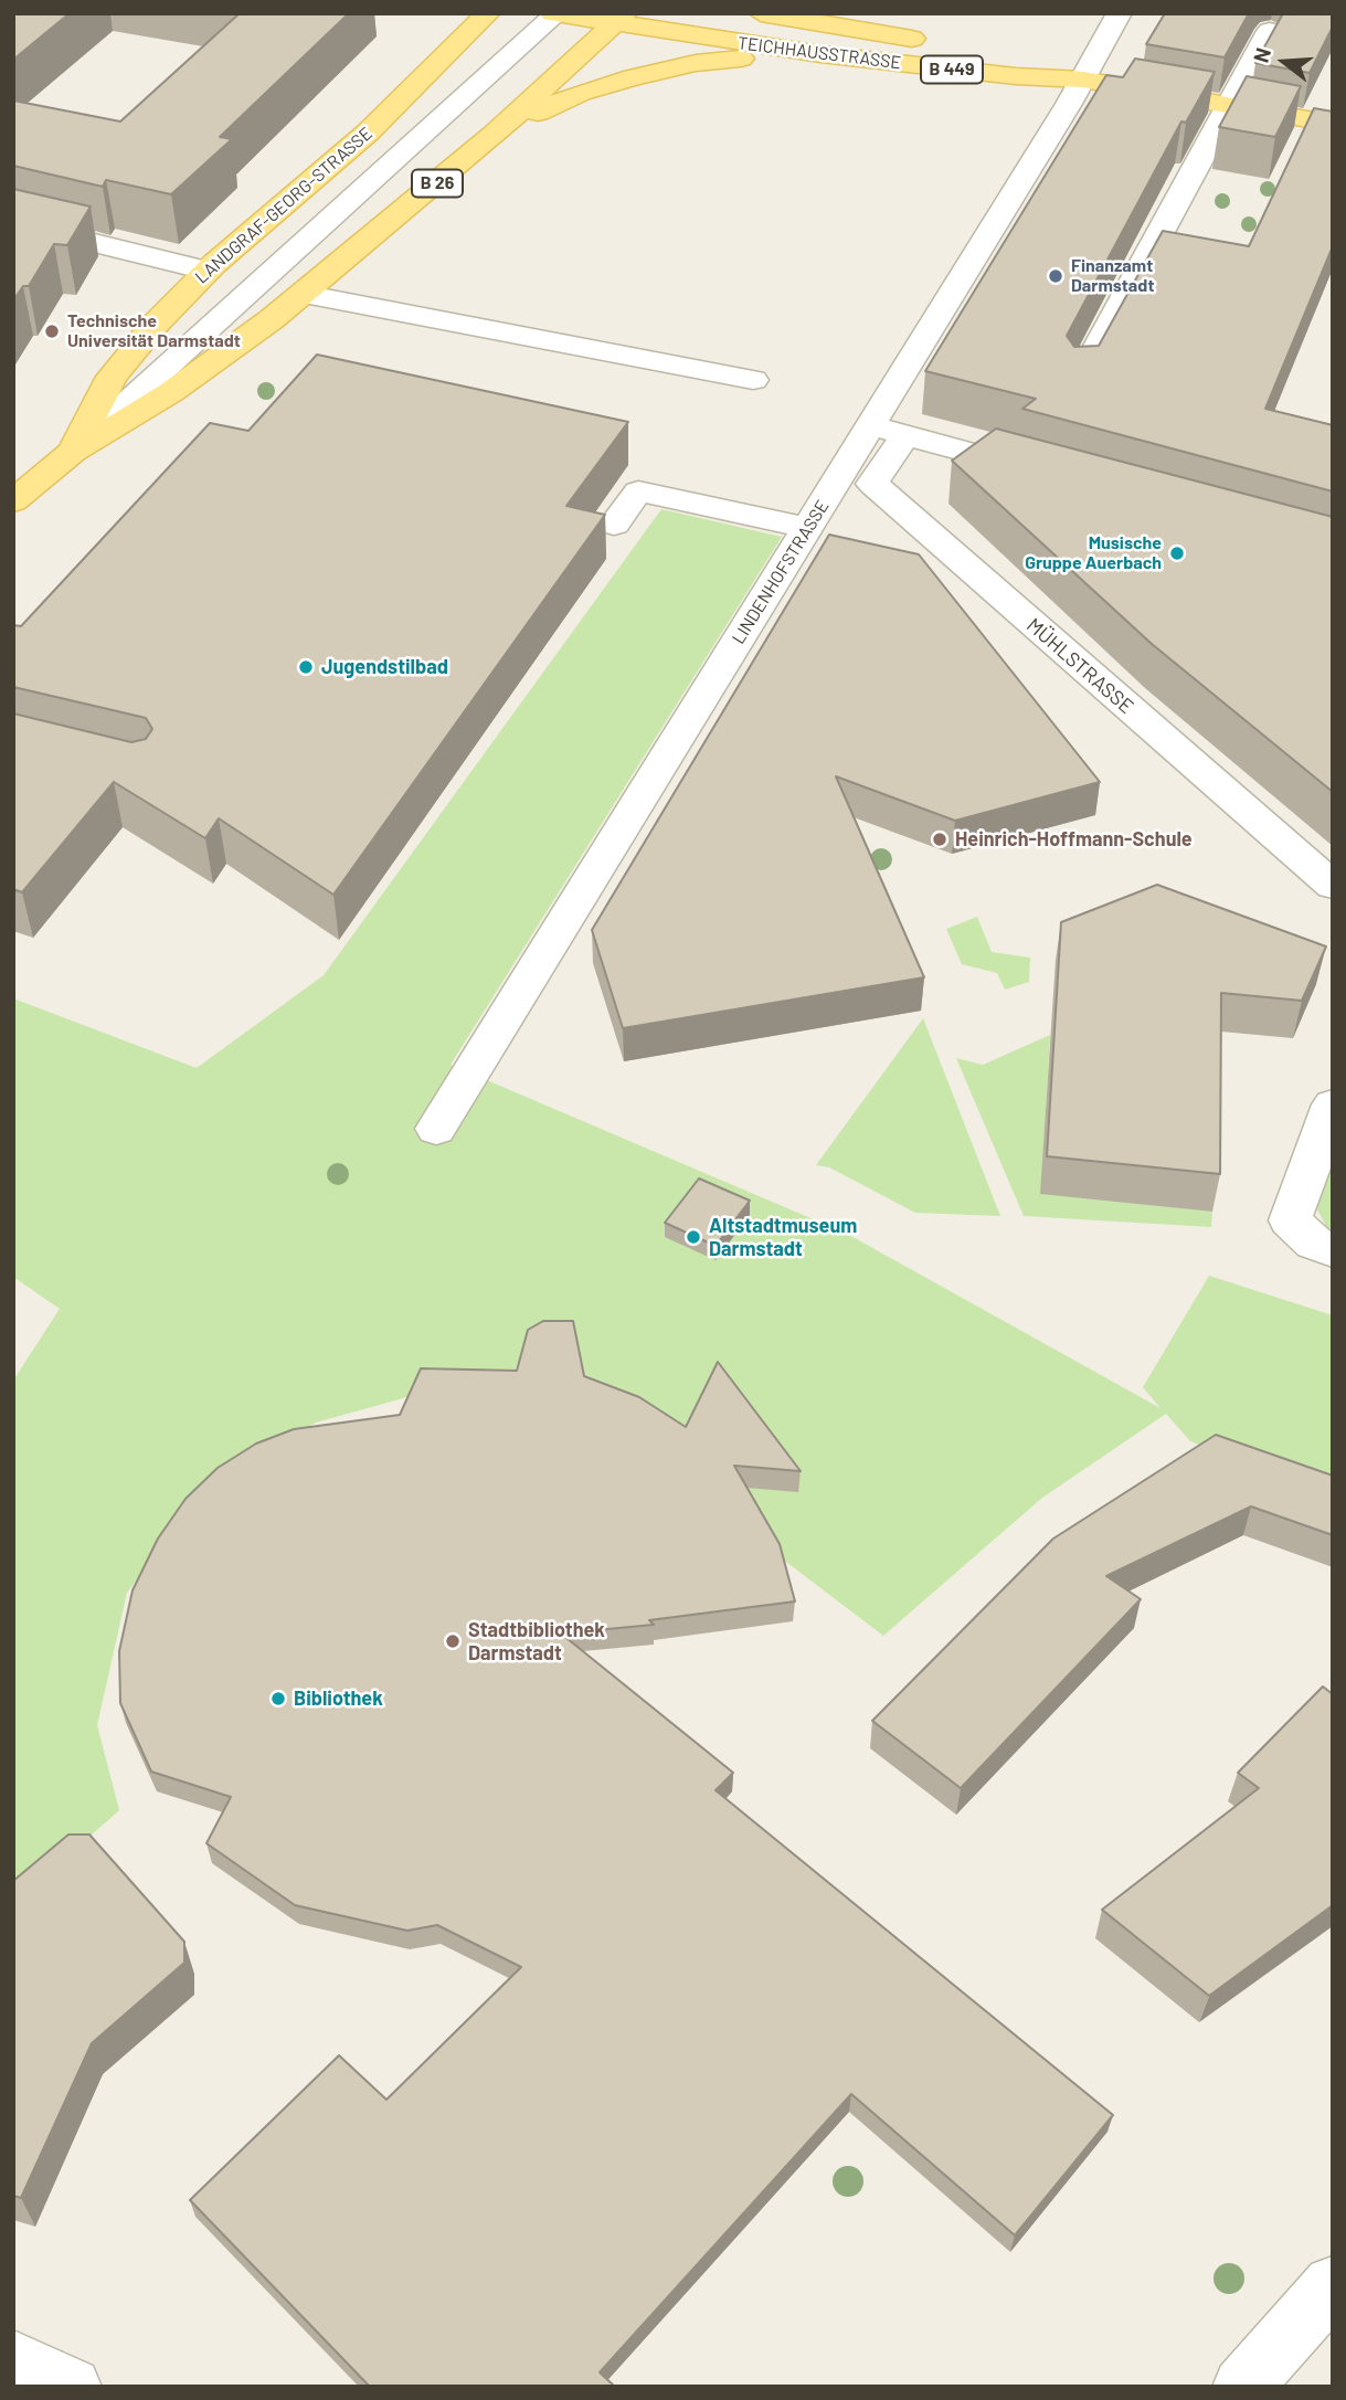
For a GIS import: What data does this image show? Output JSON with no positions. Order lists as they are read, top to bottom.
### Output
{
  "streets": {
    "main road": [
      "TEICHHAUSSTRASSE",
      "B 449",
      "B 26",
      "LANDGRAF-GEORG-STRASSE"
    ],
    "street": ["LINDENHOFSTRASSE", "MÜHLSTRASSE"]
  },
  "crossings": [
    ["TEICHHAUSSTRASSE", "LANDGRAF-GEORG-STRASSE"],
    ["TEICHHAUSSTRASSE", "LINDENHOFSTRASSE"]
  ],
  "places": [
    "Finanzamt Darmstadt",
    "Technische Universität Darmstadt",
    "Musische Gruppe Auerbach",
    "Jugendstilbad",
    "Heinrich-Hoffmann-Schule",
    "Altstadtmuseum Darmstadt",
    "Stadtbibliothek Darmstadt",
    "Bibliothek"
  ],
  "north": "left"
}
